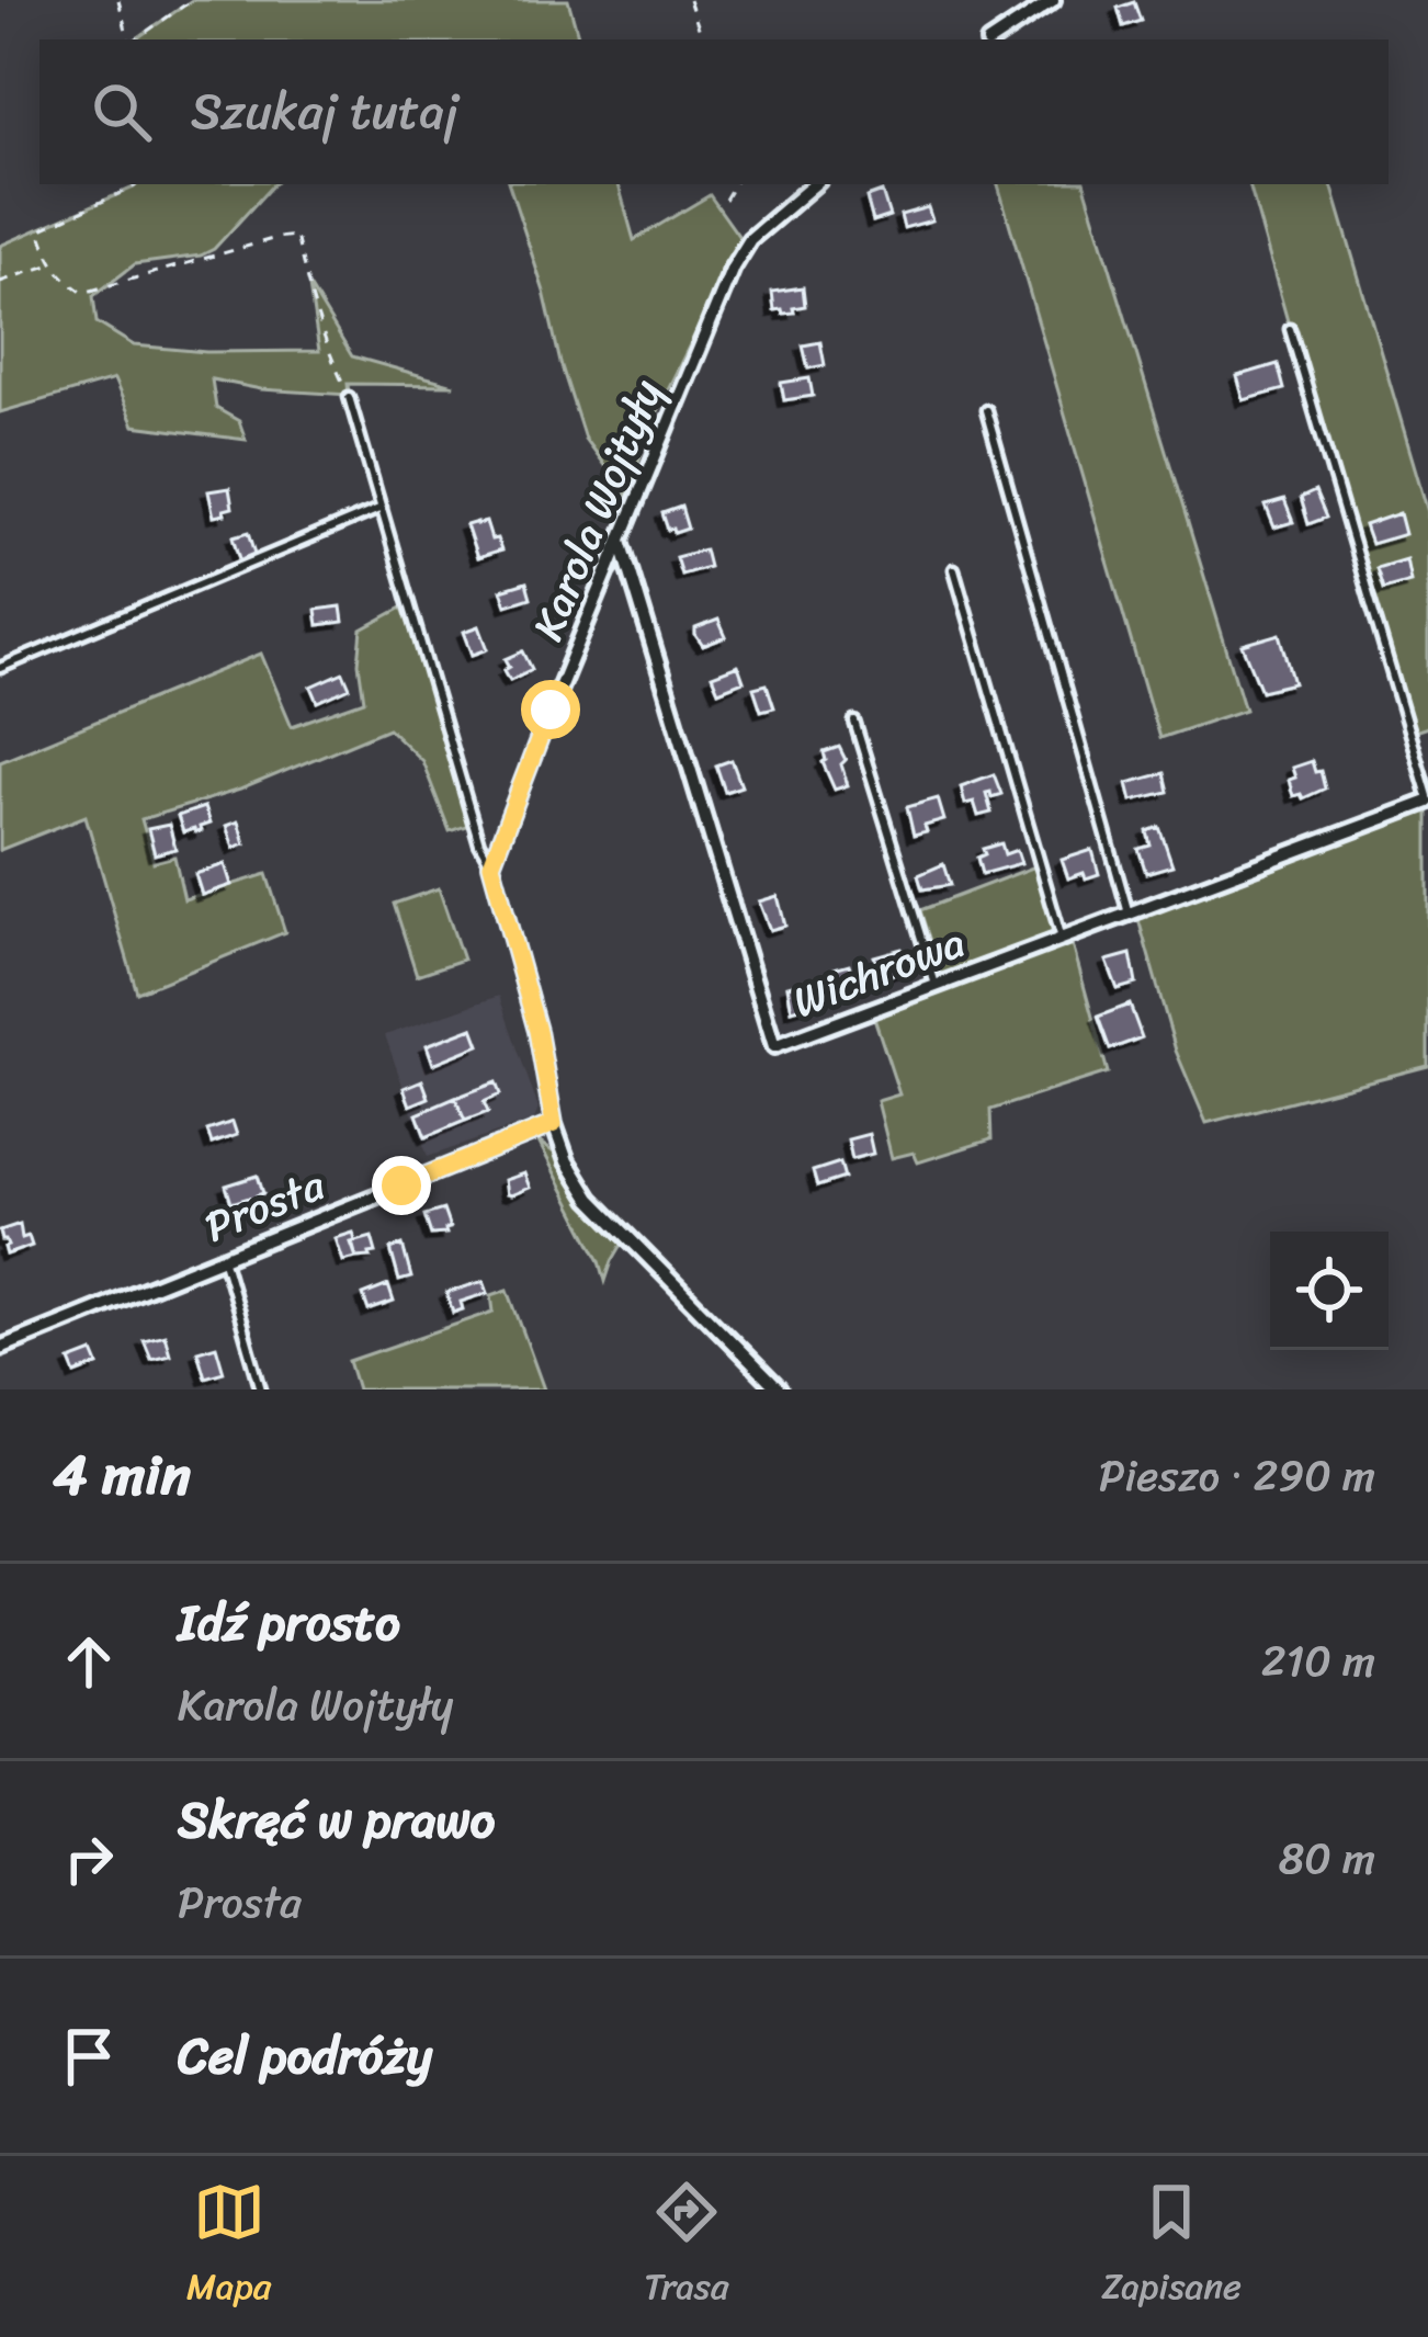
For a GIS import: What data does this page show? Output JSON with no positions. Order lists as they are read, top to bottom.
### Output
{
  "streets": {
    "street": ["Karola Wojtyły", "Wichrowa", "Prosta"]
  },
  "crossings": [
    ["Karola Wojtyły", "Wichrowa"]
  ],
  "page": {
    "search": "Szukaj tutaj",
    "heading": ["4 min", "Pieszo · 290 m"],
    "list": [
      ["Idź prosto", "Karola Wojtyły", "210 m"],
      ["Skręć w prawo", "Prosta", "80 m"],
      "Cel podróży"
    ],
    "nav": ["Mapa", "Trasa", "Zapisane"]
  }
}
